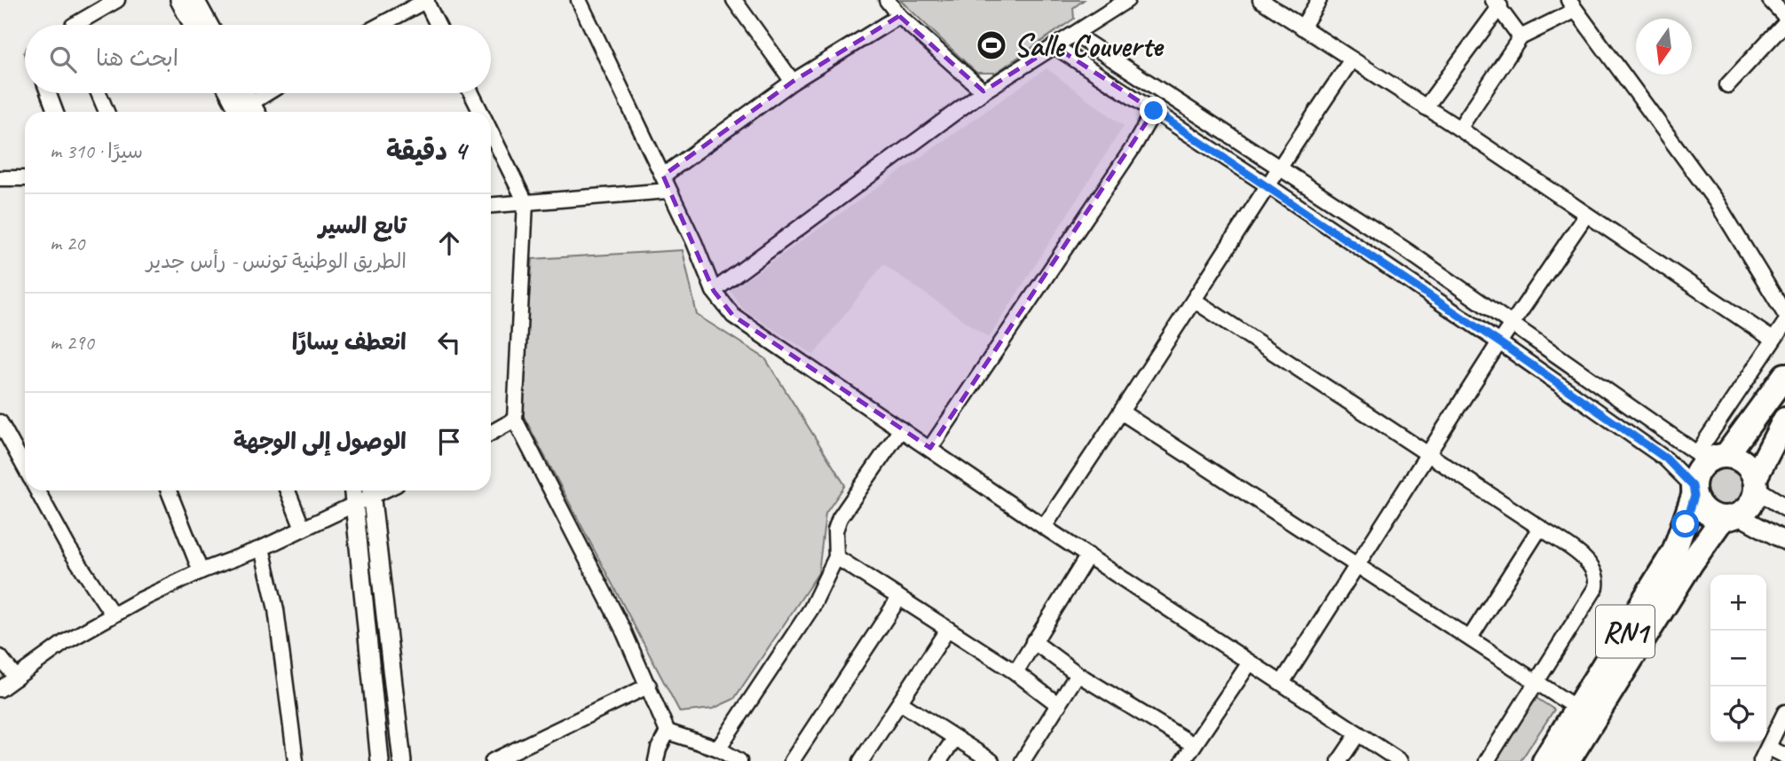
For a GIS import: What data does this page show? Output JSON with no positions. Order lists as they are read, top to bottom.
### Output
{
  "streets": {
    "main road": ["RN1"]
  },
  "places": {
    "sports": ["Salle Couverte"]
  },
  "north": "bottom",
  "page": {
    "search": "ابحث هنا",
    "heading": ["4 دقيقة", "سيرًا · 310 m"],
    "list": [
      ["تابع السير", "الطريق الوطنية تونس - رأس جدير", "20 m"],
      ["انعطف يسارًا", "290 m"],
      "الوصول إلى الوجهة"
    ],
    "map_buttons": ["+", "−"]
  }
}
